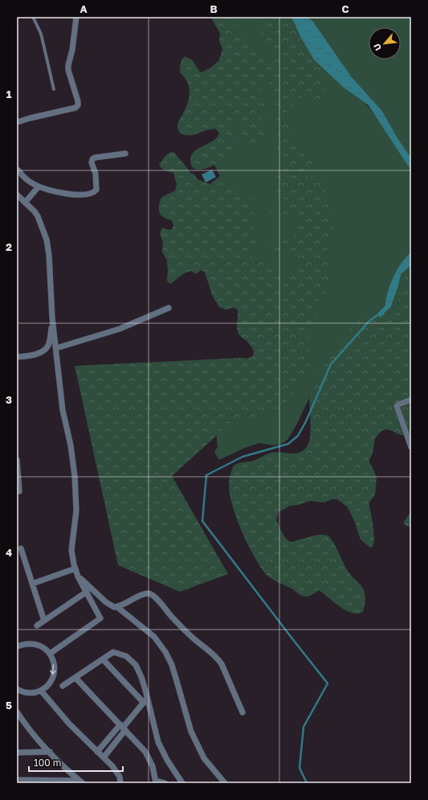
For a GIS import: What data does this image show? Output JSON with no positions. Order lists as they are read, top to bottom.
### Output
{
  "scale_bar": "100 m",
  "north": "bottom left",
  "grid": {
    "columns": ["A", "B", "C"],
    "rows": [
      "1",
      "2",
      "3",
      "4",
      "5"
    ]
  }
}
